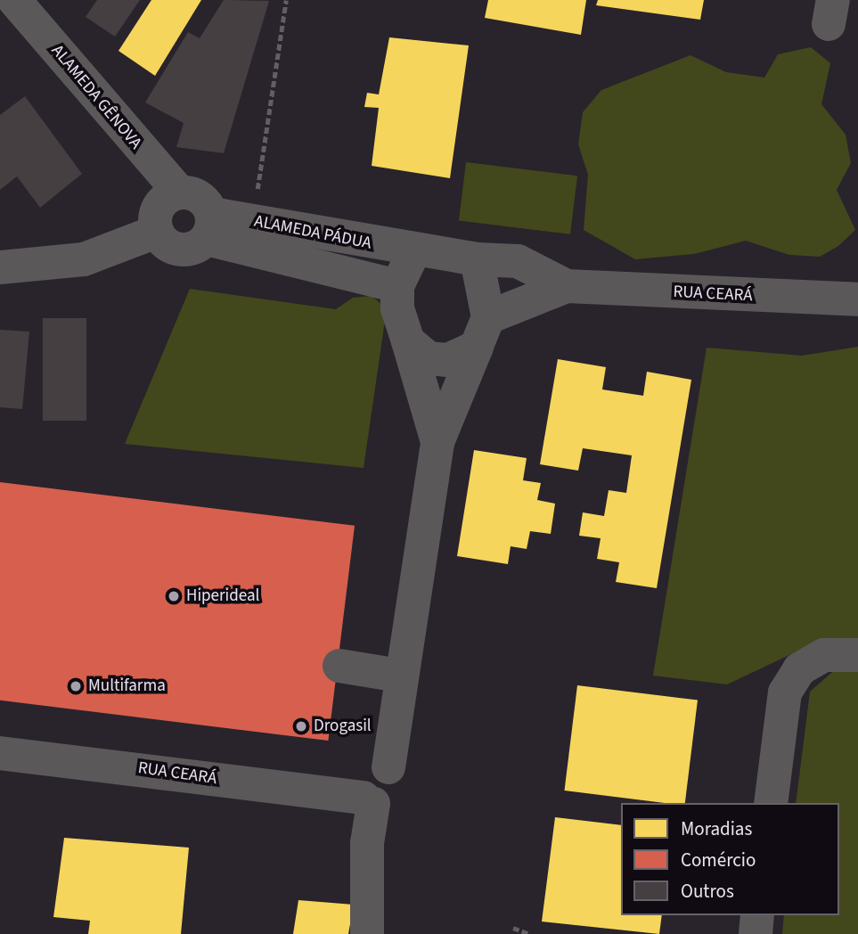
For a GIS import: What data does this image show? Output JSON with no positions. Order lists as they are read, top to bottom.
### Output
{
  "streets": {
    "street": ["ALAMEDA GÊNOVA", "ALAMEDA PÁDUA", "RUA CEARÁ"]
  },
  "crossings": [
    ["ALAMEDA GÊNOVA", "ALAMEDA PÁDUA"],
    ["ALAMEDA PÁDUA", "RUA CEARÁ"]
  ],
  "places": ["Hiperideal", "Multifarma", "Drogasil"],
  "legend": ["Moradias", "Comércio", "Outros"]
}
